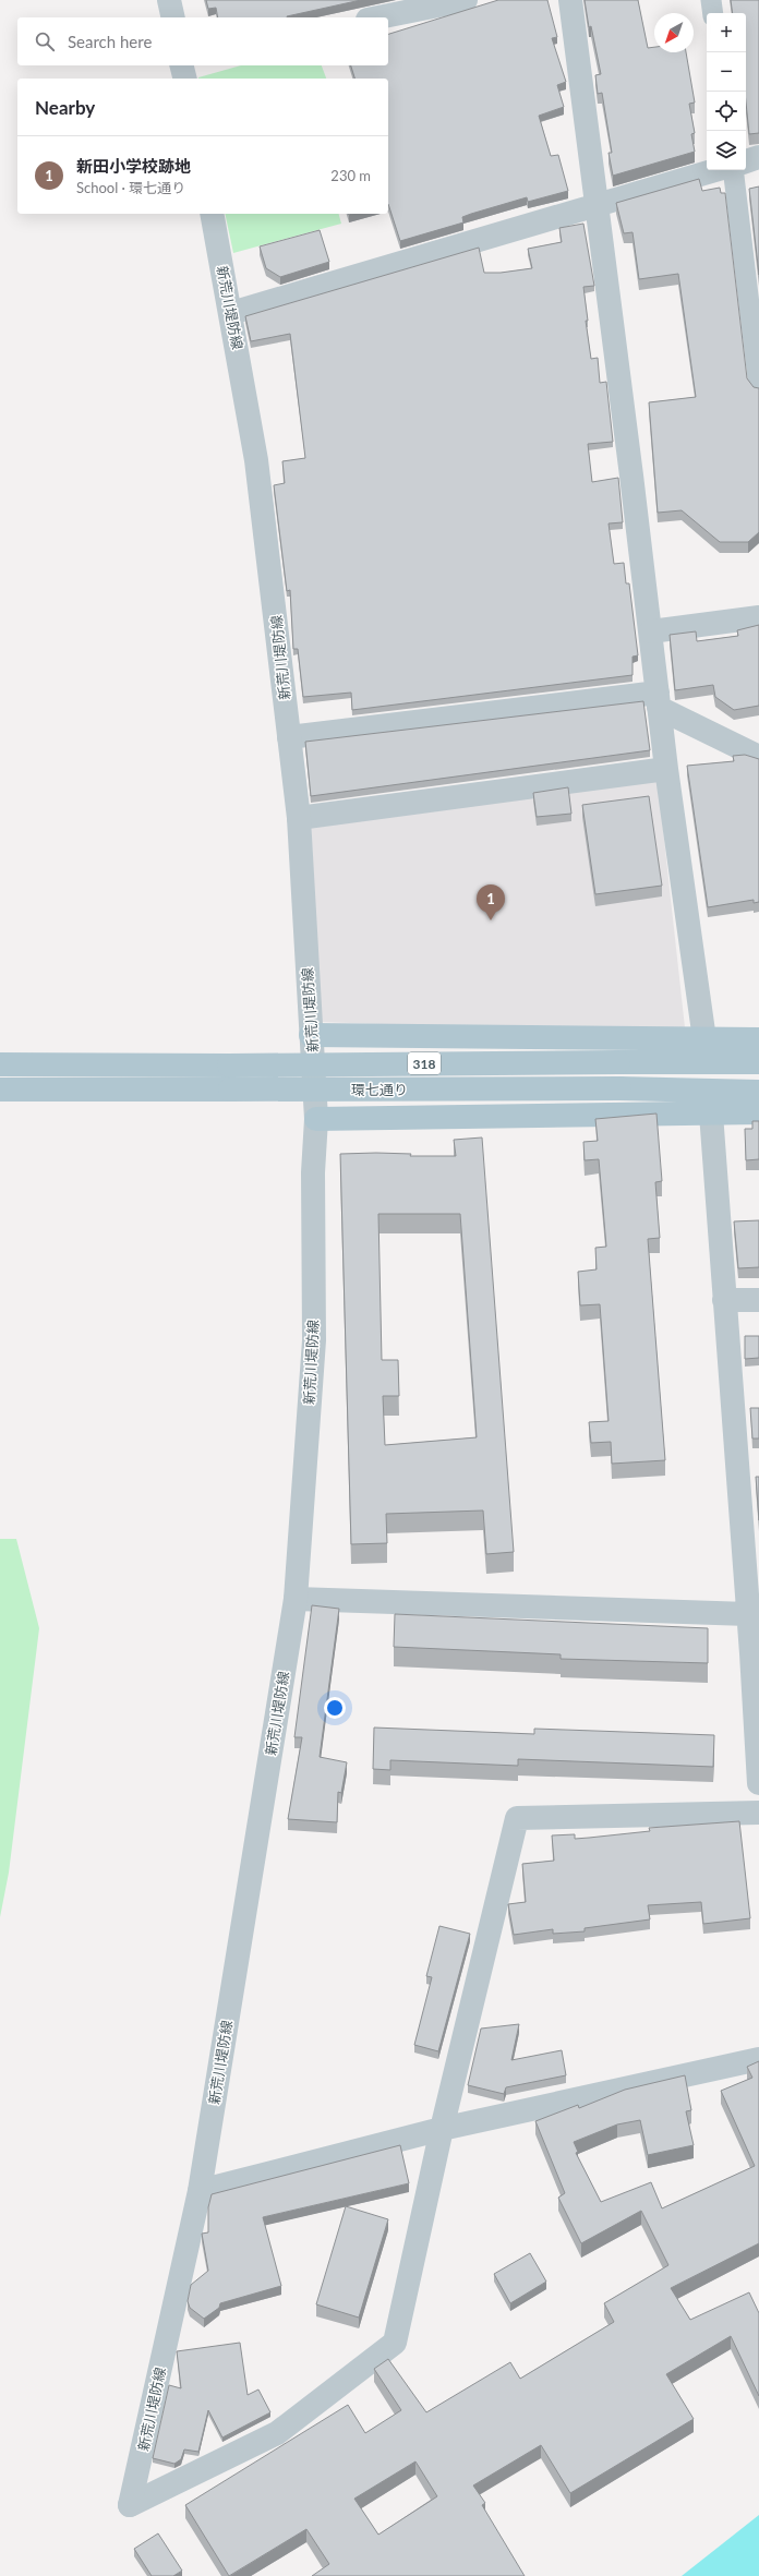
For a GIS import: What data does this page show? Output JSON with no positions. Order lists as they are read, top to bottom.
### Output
{
  "streets": {
    "main road": ["318", "環七通り"],
    "street": ["新荒川堤防線"]
  },
  "north": "bottom left",
  "page": {
    "map_buttons": ["+", "−"],
    "search": "Search here",
    "heading": "Nearby",
    "list": [
      {
        "mark": "1",
        "name": "新田小学校跡地",
        "note": "School · 環七通り",
        "value": "230 m"
      }
    ],
    "pins": "1"
  }
}
